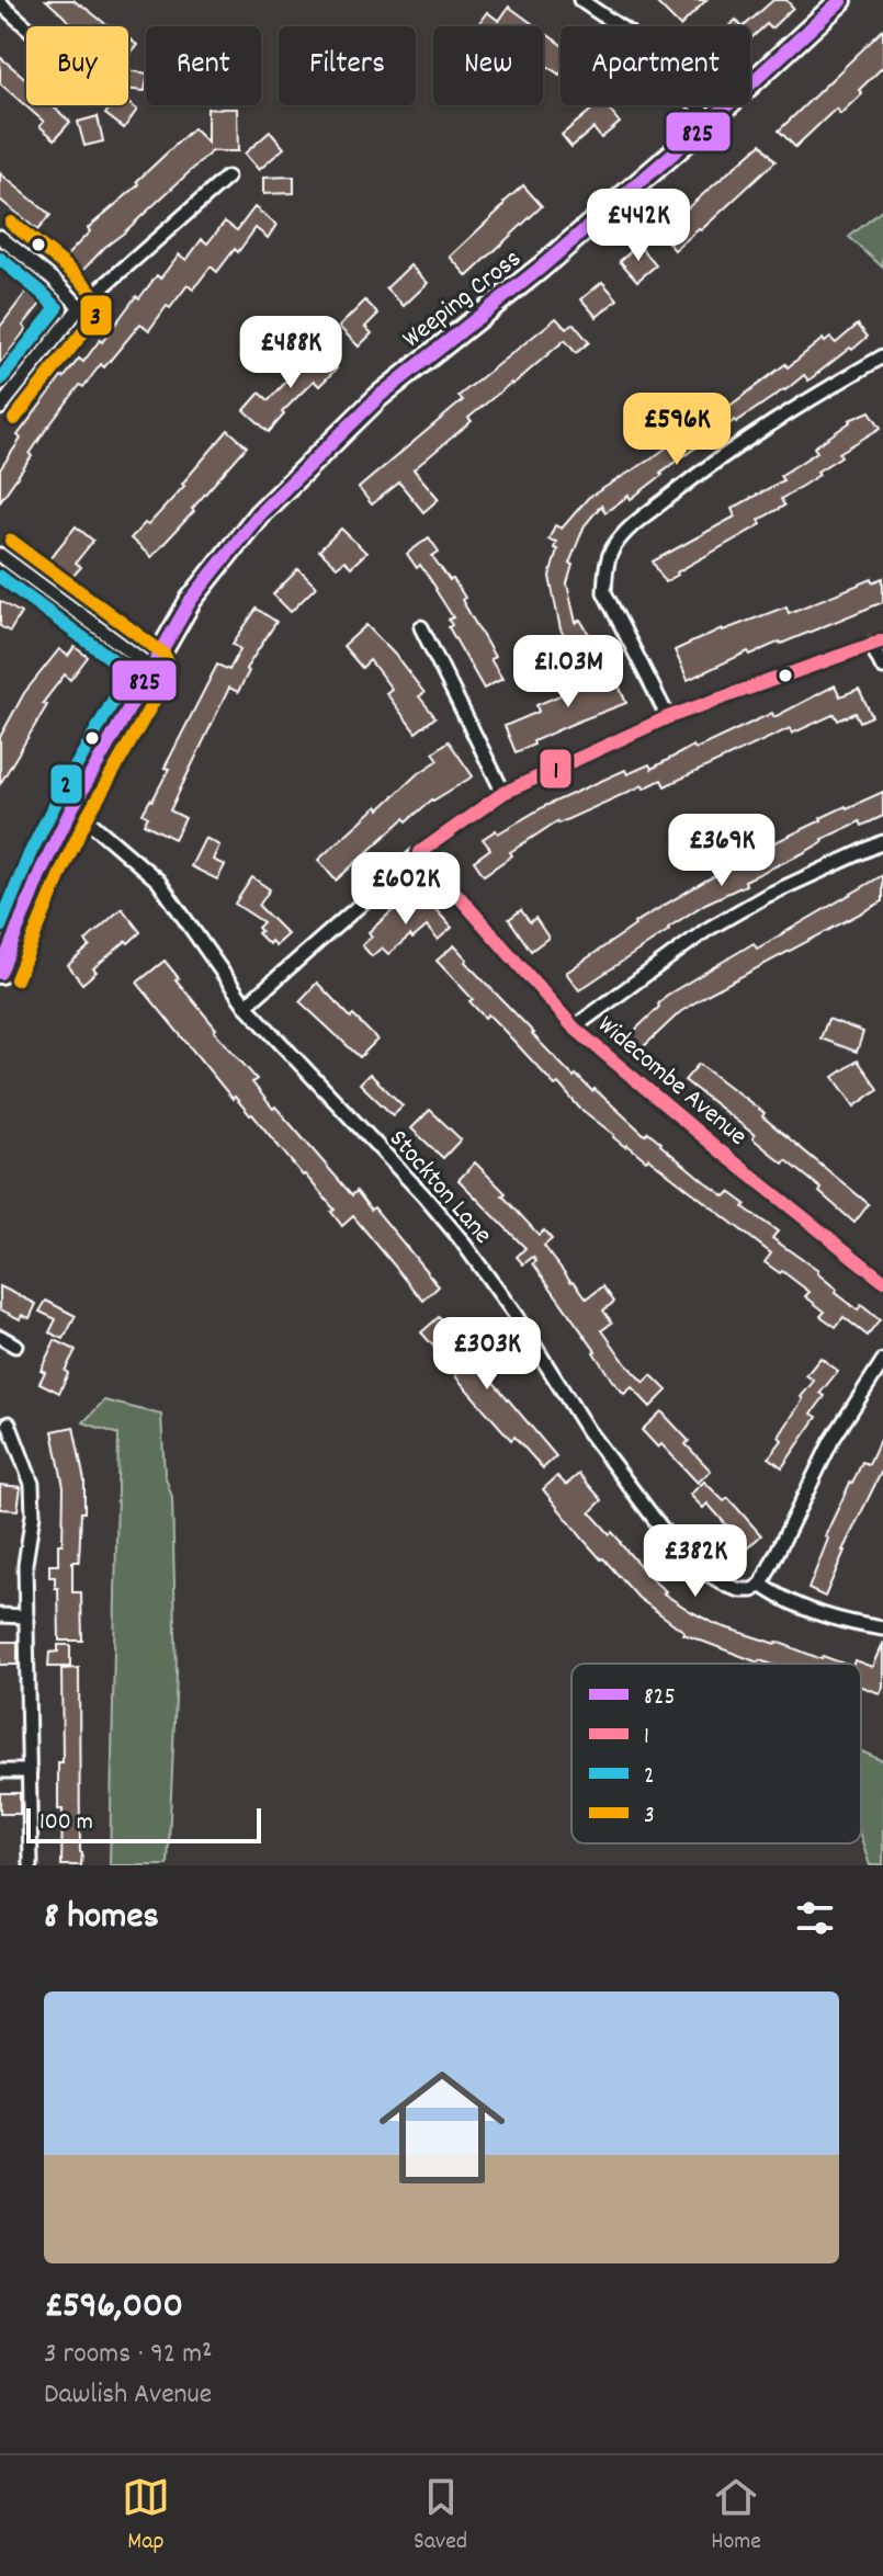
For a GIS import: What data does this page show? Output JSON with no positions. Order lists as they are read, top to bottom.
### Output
{
  "streets": {
    "highway": ["Weeping Cross"],
    "street": ["Widecombe Avenue", "Stockton Lane"]
  },
  "crossings": [
    ["Weeping Cross", "Stockton Lane"]
  ],
  "lines": [
    "transit line 825",
    "transit line 3",
    "transit line 2",
    "transit line 1"
  ],
  "legend": [
    "825",
    "1",
    "2",
    "3"
  ],
  "scale_bar": "100 m",
  "page": {
    "chip": [
      "Buy",
      "Rent",
      "Filters",
      "New",
      "Apartment"
    ],
    "price": [
      "£442K",
      "£488K",
      "£596K",
      "£1.03M",
      "£369K",
      "£602K",
      "£303K",
      "£382K"
    ],
    "scale": "100 m",
    "heading": "8 homes",
    "list": [
      {
        "name": "£596,000",
        "note": "3 rooms · 92 m² · Dawlish Avenue"
      }
    ],
    "tabs": ["Map", "Saved", "Home"]
  }
}
